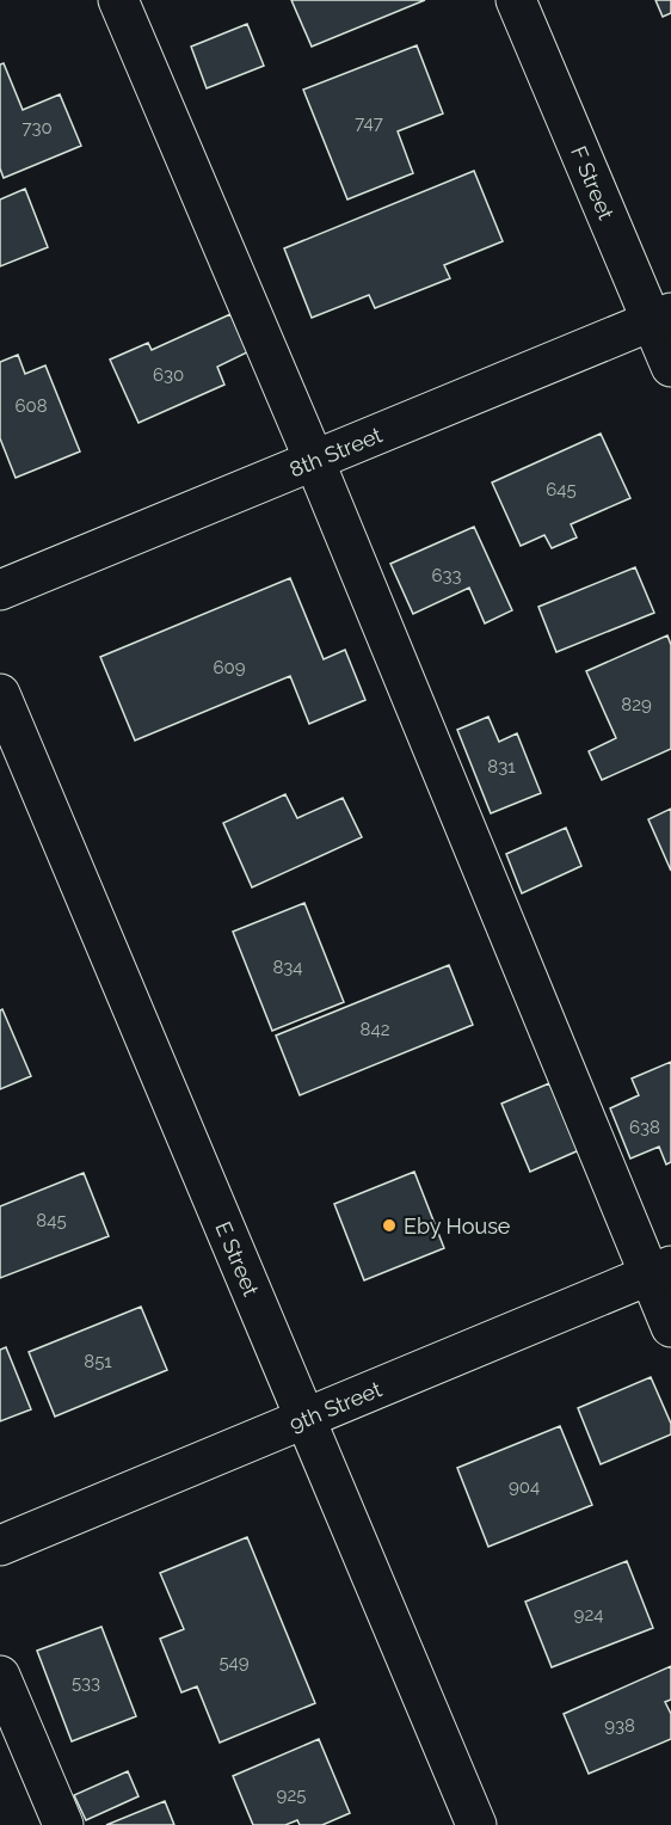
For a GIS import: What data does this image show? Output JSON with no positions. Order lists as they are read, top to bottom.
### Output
{
  "streets": {
    "street": [
      "F Street",
      "8th Street",
      "E Street",
      "9th Street"
    ]
  },
  "crossings": [
    ["F Street", "8th Street"],
    ["E Street", "9th Street"]
  ],
  "places": ["Eby House"],
  "house_numbers": [
    "747",
    "730",
    "630",
    "608",
    "645",
    "633",
    "609",
    "829",
    "831",
    "834",
    "842",
    "638",
    "845",
    "851",
    "904",
    "924",
    "549",
    "533",
    "938",
    "925"
  ]
}
